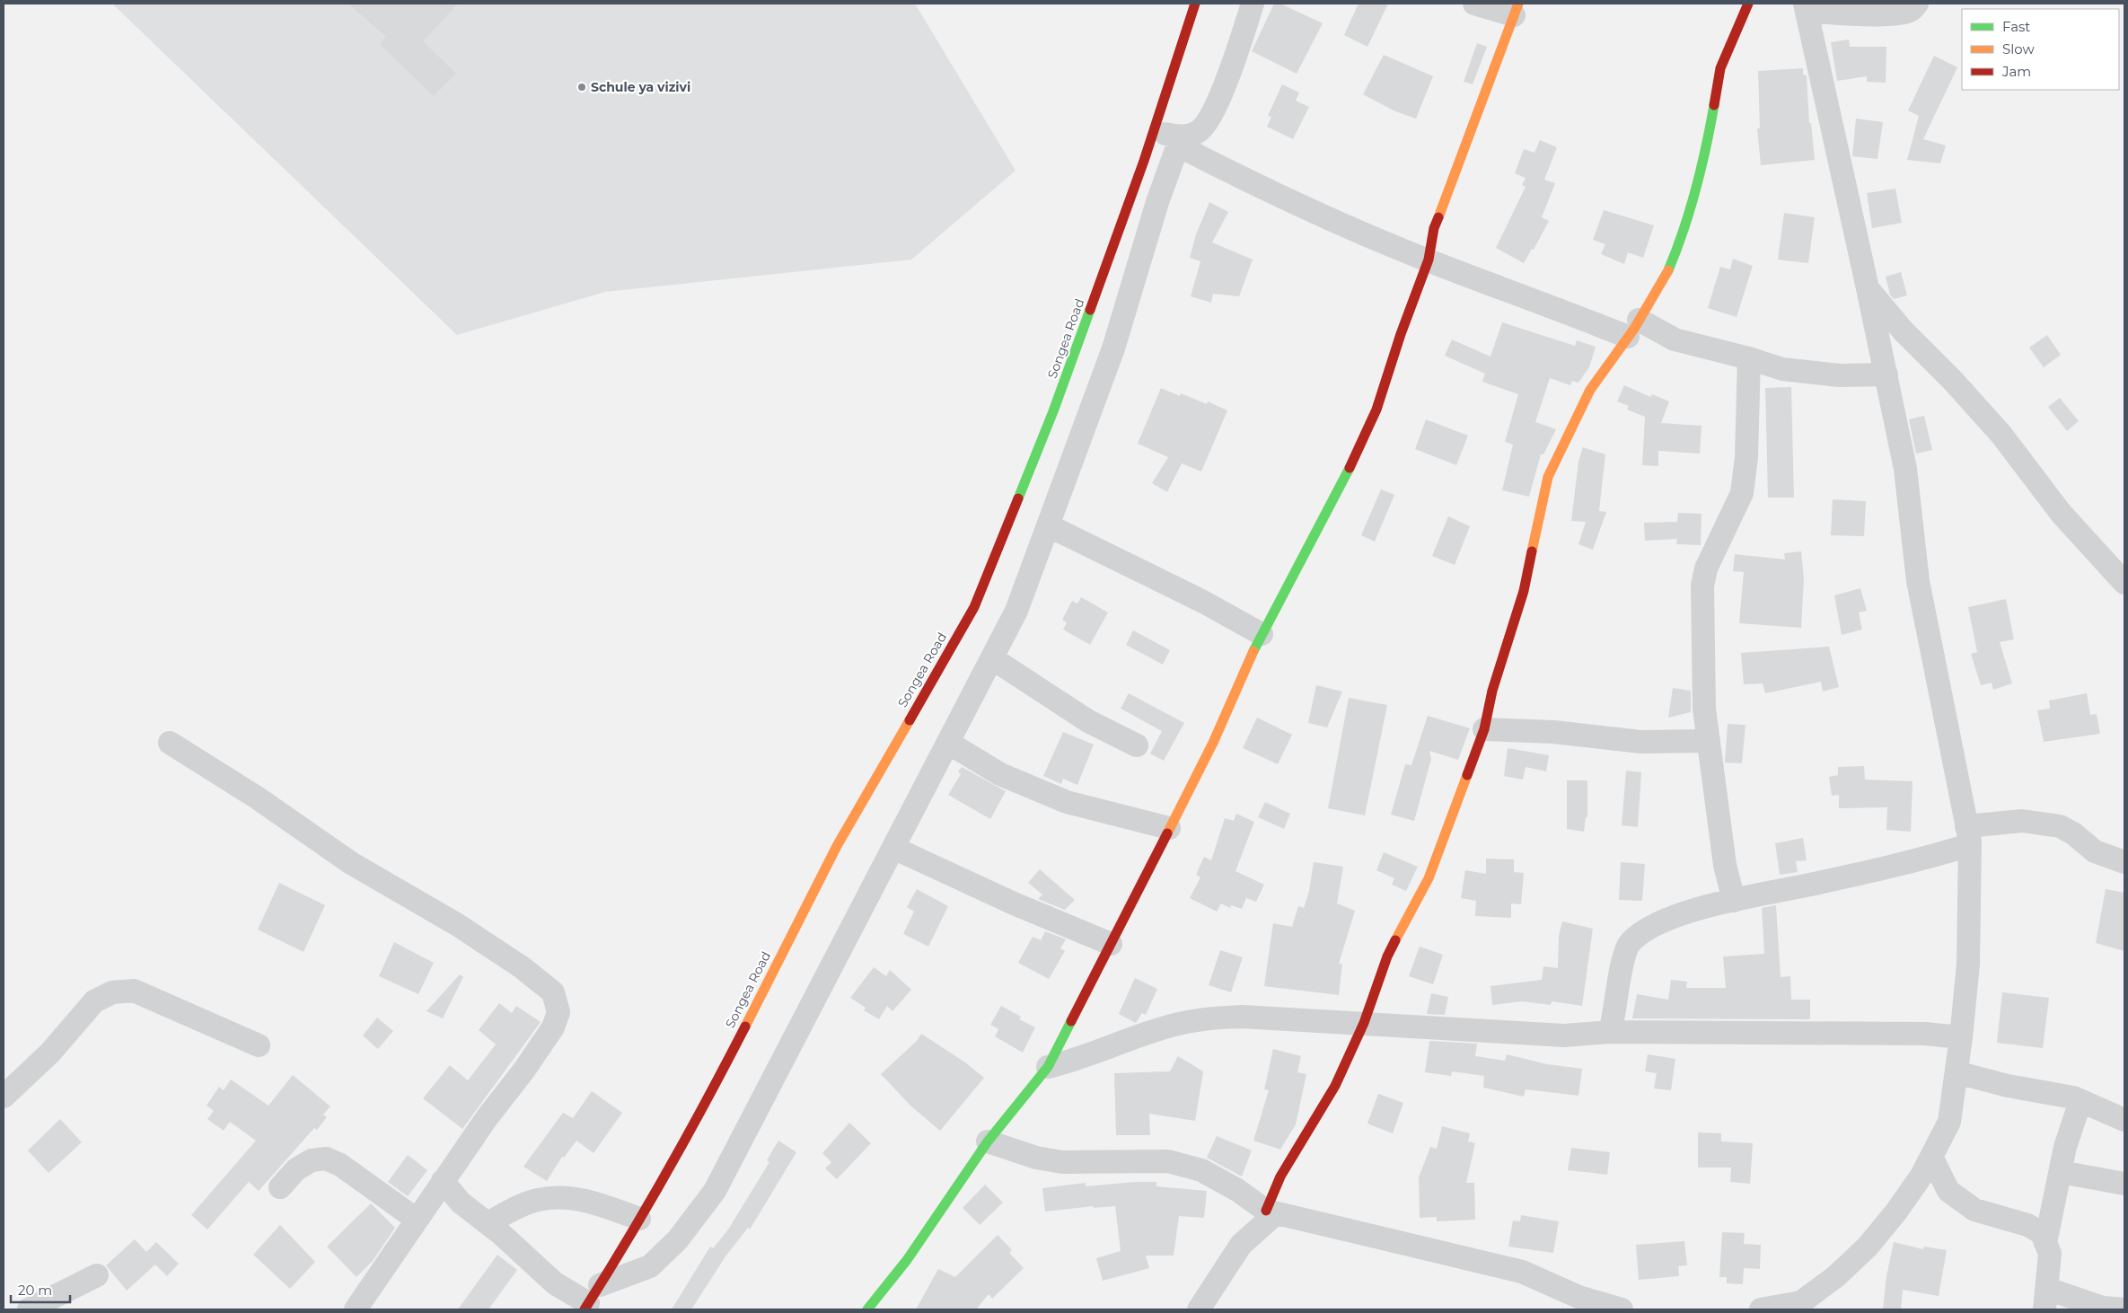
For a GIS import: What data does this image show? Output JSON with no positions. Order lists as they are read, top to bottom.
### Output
{
  "streets": {
    "main road": ["Songea Road"]
  },
  "places": ["Schule ya vizivi"],
  "legend": ["Fast", "Slow", "Jam"],
  "scale_bar": "20 m"
}
